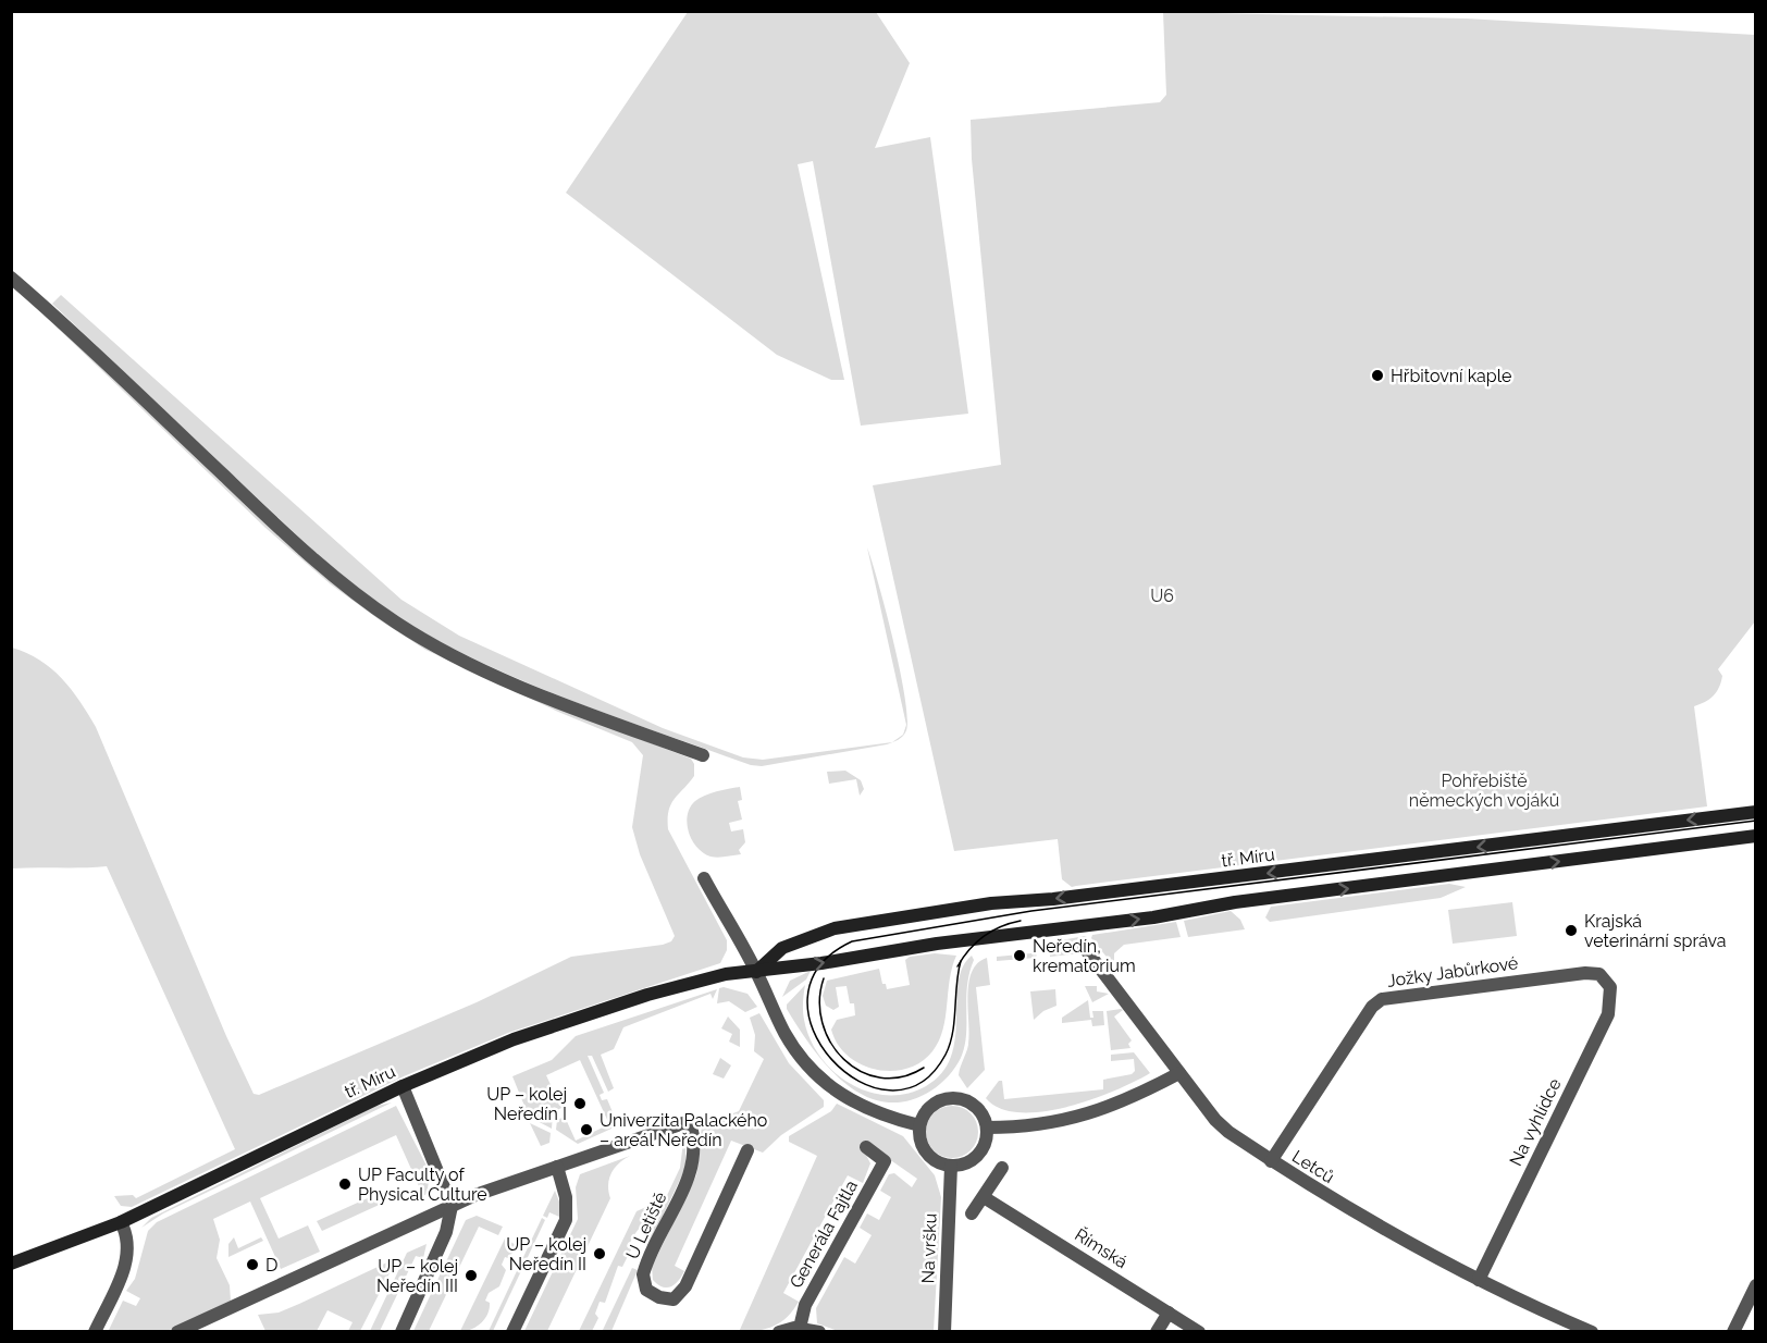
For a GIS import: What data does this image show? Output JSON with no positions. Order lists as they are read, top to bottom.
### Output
{
  "streets": {
    "main road": ["tř. Míru"],
    "street": [
      "Jožky Jabůrkové",
      "Na vyhlídce",
      "Letců",
      "U Letiště",
      "Generála Fajtla",
      "Na vršku",
      "Římská"
    ]
  },
  "crossings": [
    ["Jožky Jabůrkové", "Na vyhlídce"],
    ["Jožky Jabůrkové", "Letců"],
    ["Na vyhlídce", "Letců"]
  ],
  "parks": ["U6", "Pohřebiště německých vojáků"],
  "places": [
    "Hřbitovní kaple",
    "Krajská veterinární správa",
    "Neředín, krematorium",
    "UP – kolej Neředín I",
    "Univerzita Palackého – areál Neředín",
    "UP Faculty of Physical Culture",
    "UP – kolej Neředín II",
    "D",
    "UP – kolej Neředín III"
  ]
}
